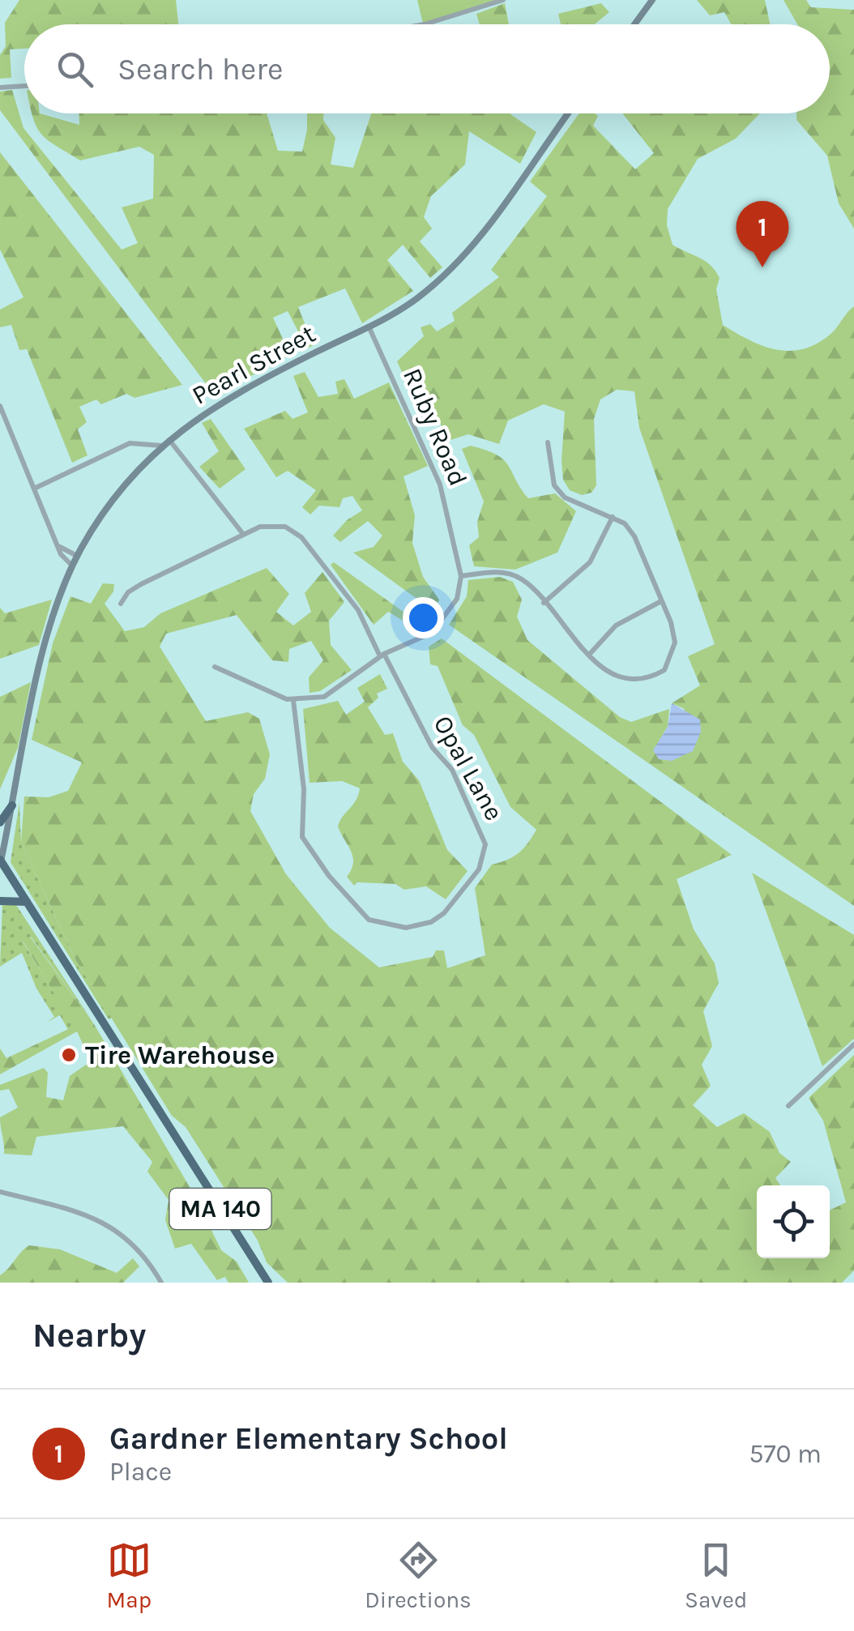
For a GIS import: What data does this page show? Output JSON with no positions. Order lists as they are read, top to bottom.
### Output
{
  "streets": {
    "highway": ["MA 140"],
    "main road": ["Pearl Street"],
    "street": ["Ruby Road", "Opal Lane"]
  },
  "crossings": [
    ["Pearl Street", "Ruby Road"],
    ["Pearl Street", "MA 140"]
  ],
  "places": ["Tire Warehouse"],
  "page": {
    "search": "Search here",
    "pins": "1",
    "heading": "Nearby",
    "list": [
      {
        "mark": "1",
        "name": "Gardner Elementary School",
        "note": "Place",
        "value": "570 m"
      }
    ],
    "nav": ["Map", "Directions", "Saved"]
  }
}
